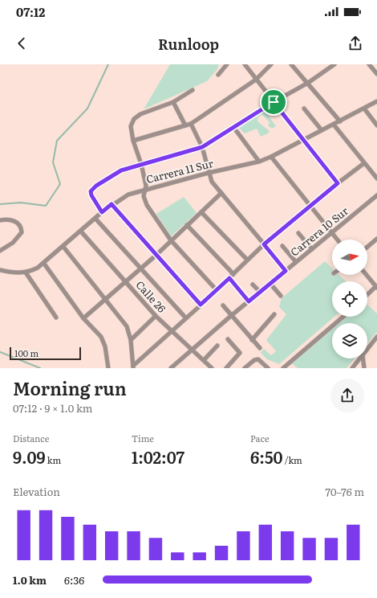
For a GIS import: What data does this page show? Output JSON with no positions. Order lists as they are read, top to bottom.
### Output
{
  "streets": {
    "street": ["Carrera 11 Sur", "Carrera 10 Sur", "Calle 26"]
  },
  "crossings": [
    ["Carrera 11 Sur", "Calle 26"],
    ["Carrera 10 Sur", "Calle 26"]
  ],
  "scale_bar": "100 m",
  "north": "right",
  "page": {
    "status": "07:12",
    "header": "Runloop",
    "scale": "100 m",
    "heading": ["Morning run", "07:12 · 9 × 1.0 km"],
    "stats": [
      ["Distance", "9.09 km"],
      ["Time", "1:02:07"],
      ["Pace", "6:50 /km"]
    ],
    "chart": ["Elevation", "70–76 m"],
    "list": [
      {
        "name": "1.0 km",
        "note": "6:36"
      }
    ]
  }
}
